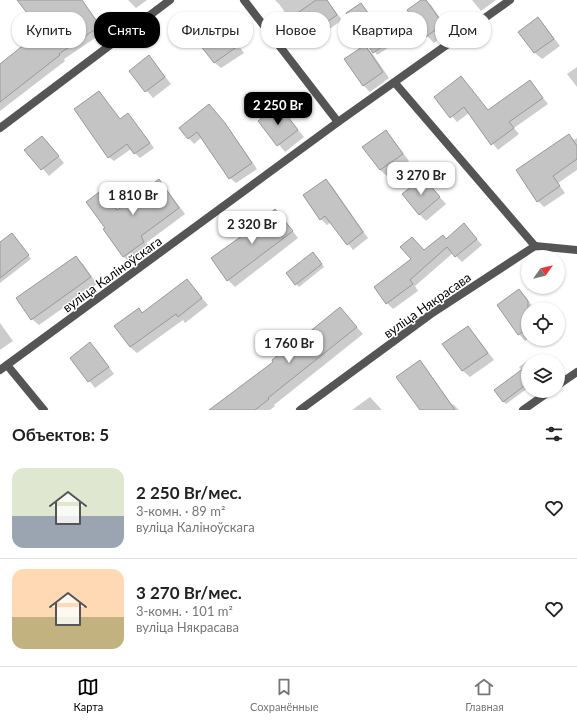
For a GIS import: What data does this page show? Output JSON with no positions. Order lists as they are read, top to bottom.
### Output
{
  "streets": {
    "street": ["вуліца Каліноўскага", "вуліца Някрасава"]
  },
  "north": "top right",
  "page": {
    "chip": [
      "Купить",
      "Снять",
      "Фильтры",
      "Новое",
      "Квартира",
      "Дом"
    ],
    "price": [
      "2 250 Br",
      "3 270 Br",
      "1 810 Br",
      "2 320 Br",
      "1 760 Br"
    ],
    "heading": "Объектов: 5",
    "list": [
      {
        "name": "2 250 Br/мес.",
        "note": "3-комн. · 89 m² · вуліца Каліноўскага"
      },
      {
        "name": "3 270 Br/мес.",
        "note": "3-комн. · 101 m² · вуліца Някрасава"
      }
    ],
    "tabs": ["Карта", "Сохранённые", "Главная"]
  }
}
